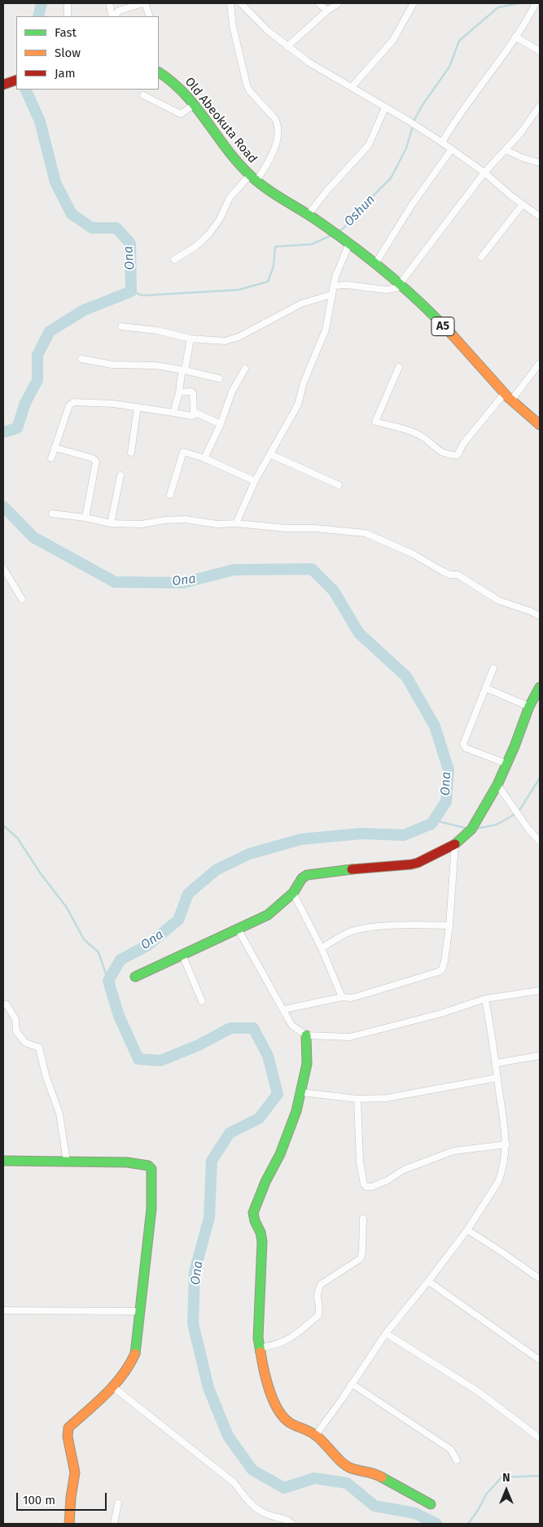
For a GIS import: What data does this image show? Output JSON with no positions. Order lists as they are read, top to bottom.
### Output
{
  "streets": {
    "main road": ["Old Abeokuta Road", "A5"]
  },
  "water": ["Oshun", "Ona"],
  "legend": ["Fast", "Slow", "Jam"],
  "scale_bar": "100 m",
  "north": "top"
}
